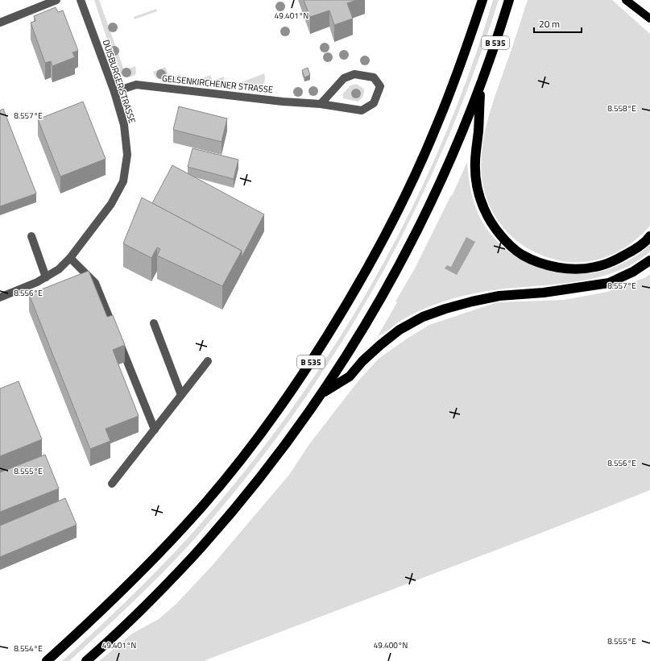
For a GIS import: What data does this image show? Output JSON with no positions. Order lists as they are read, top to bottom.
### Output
{
  "streets": {
    "highway": ["B 535"],
    "street": ["DUISBURGER STRASSE", "GELSENKIRCHENER STRASSE"]
  },
  "crossings": [
    ["DUISBURGER STRASSE", "GELSENKIRCHENER STRASSE"]
  ],
  "scale_bar": "20 m",
  "coordinates": [
    "49.401°N",
    "8.558°E",
    "8.557°E",
    "8.556°E",
    "8.555°E",
    "49.400°N",
    "8.554°E"
  ]
}
